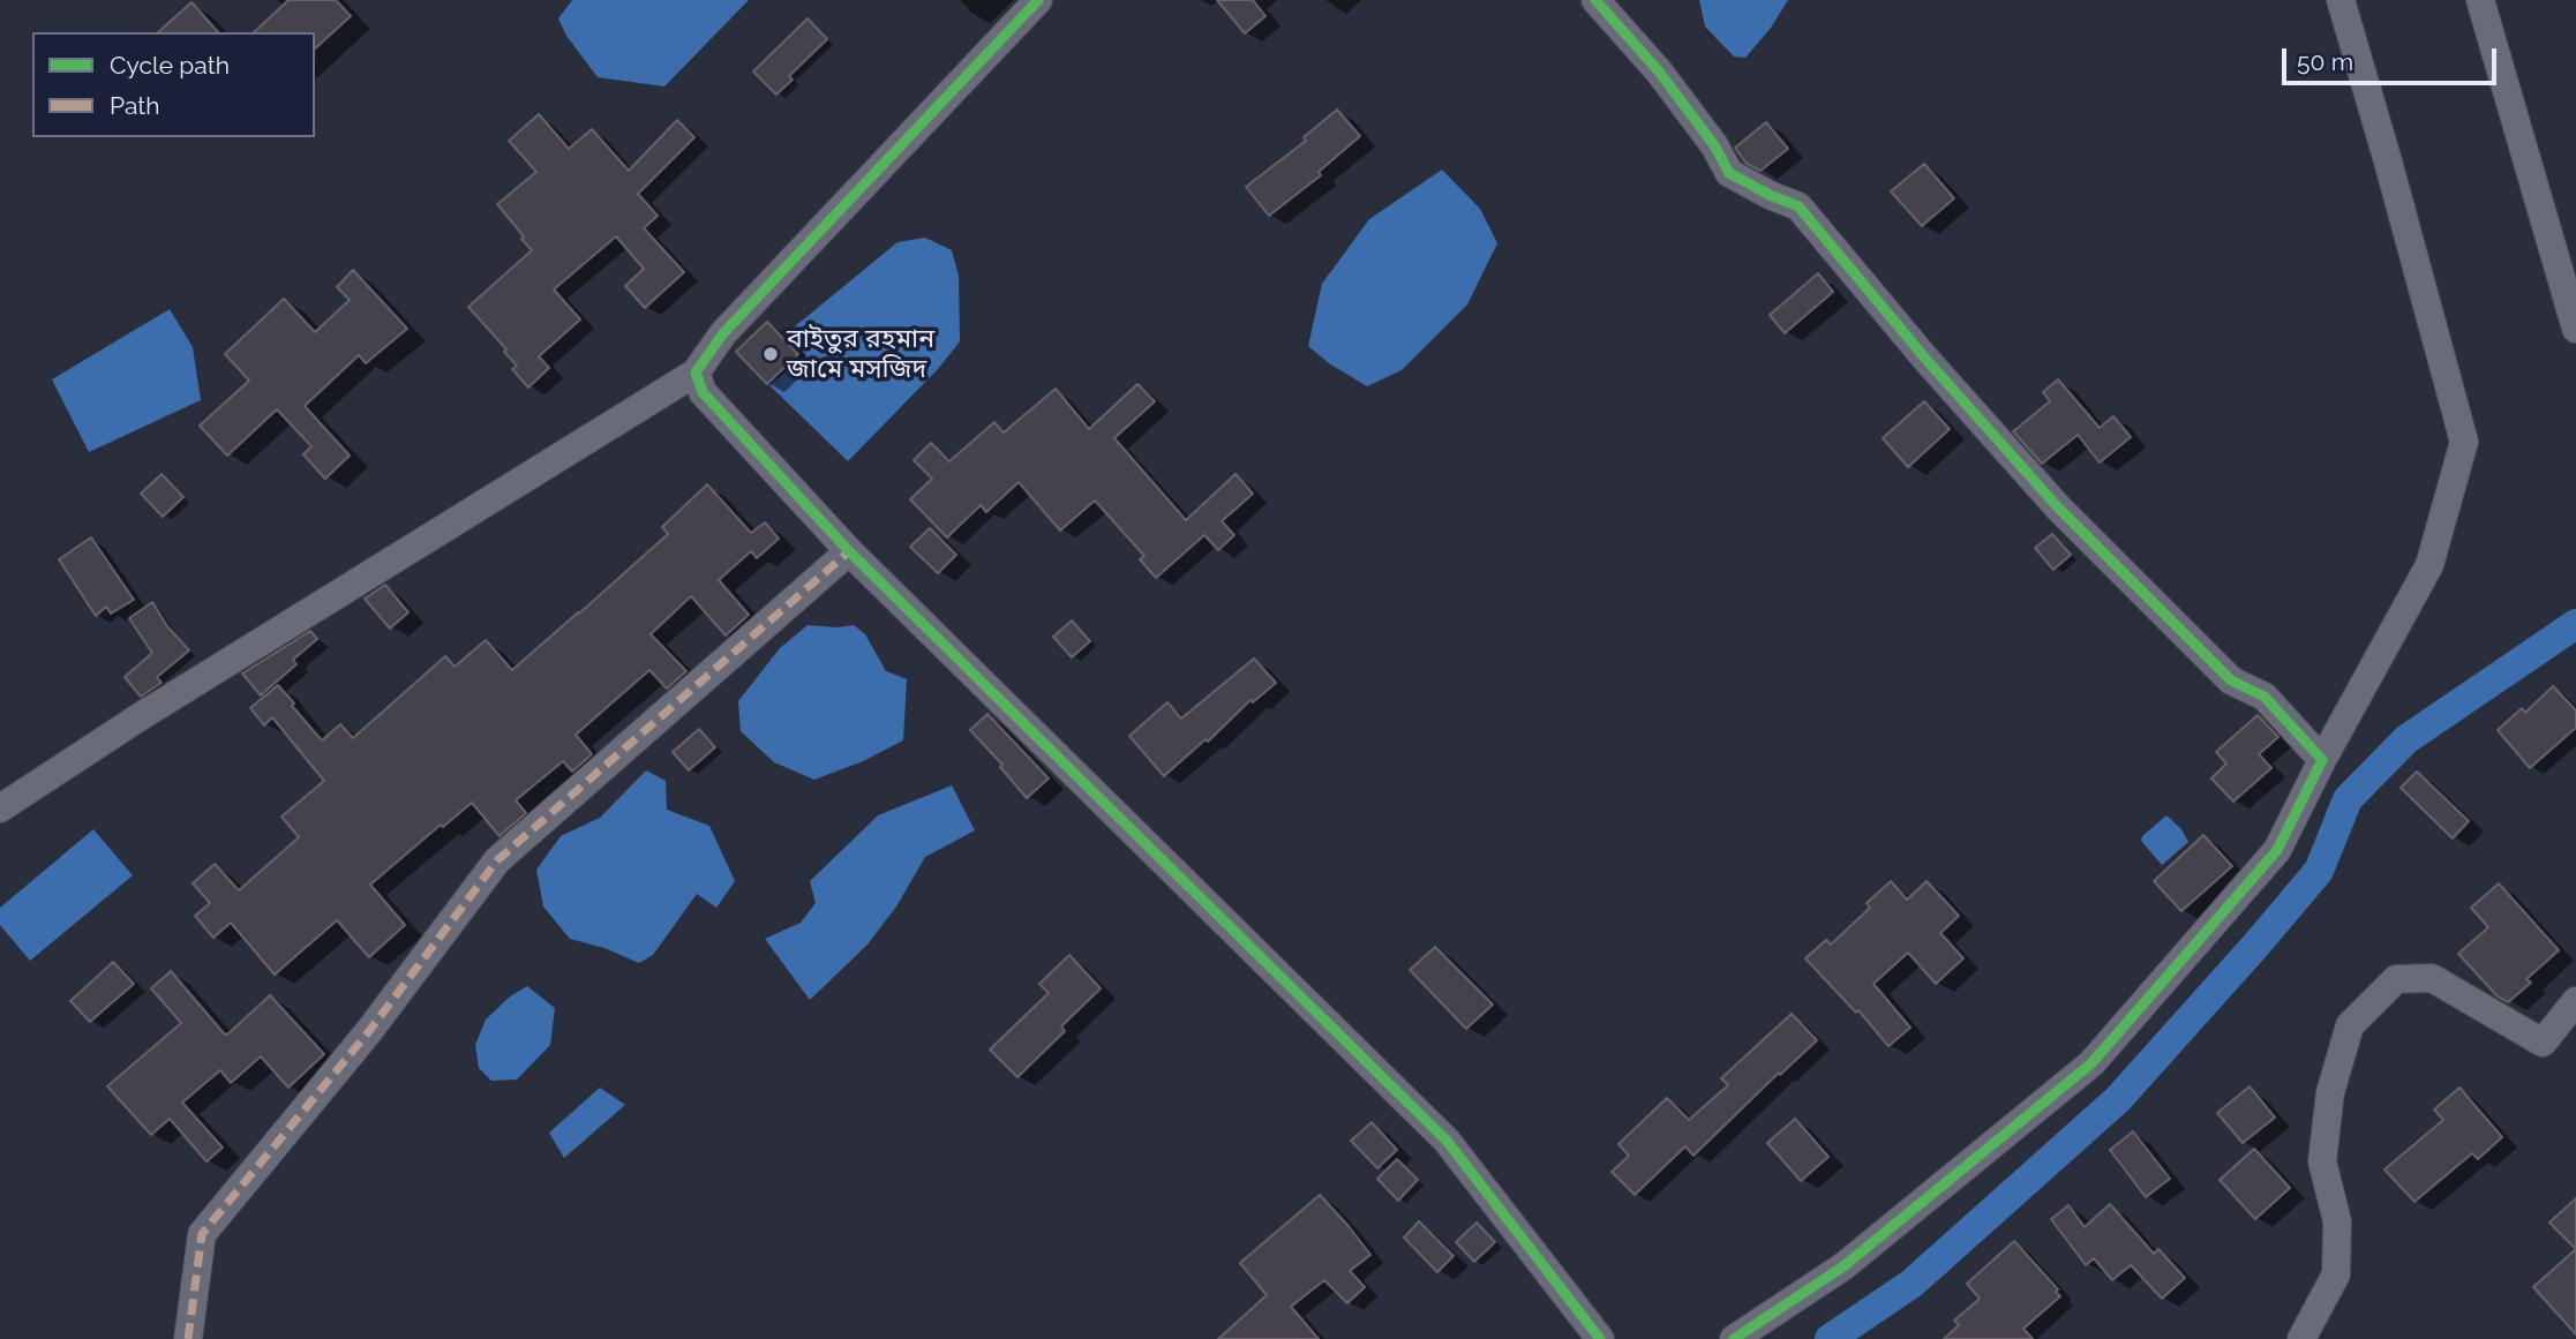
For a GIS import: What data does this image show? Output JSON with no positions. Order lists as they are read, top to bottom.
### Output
{
  "places": ["বাইতুর রহমান জা‌মে মস‌জিদ"],
  "legend": ["Cycle path", "Path"],
  "scale_bar": "50 m"
}
